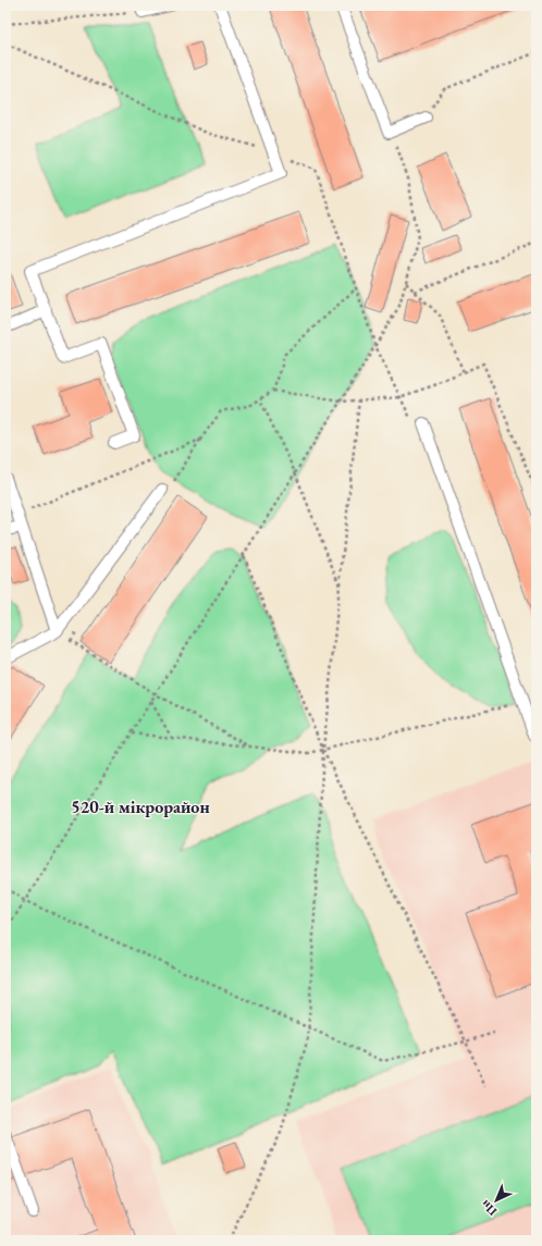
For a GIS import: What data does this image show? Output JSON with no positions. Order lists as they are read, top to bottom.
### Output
{
  "districts": ["520-й мікрорайон"],
  "north": "bottom left"
}
